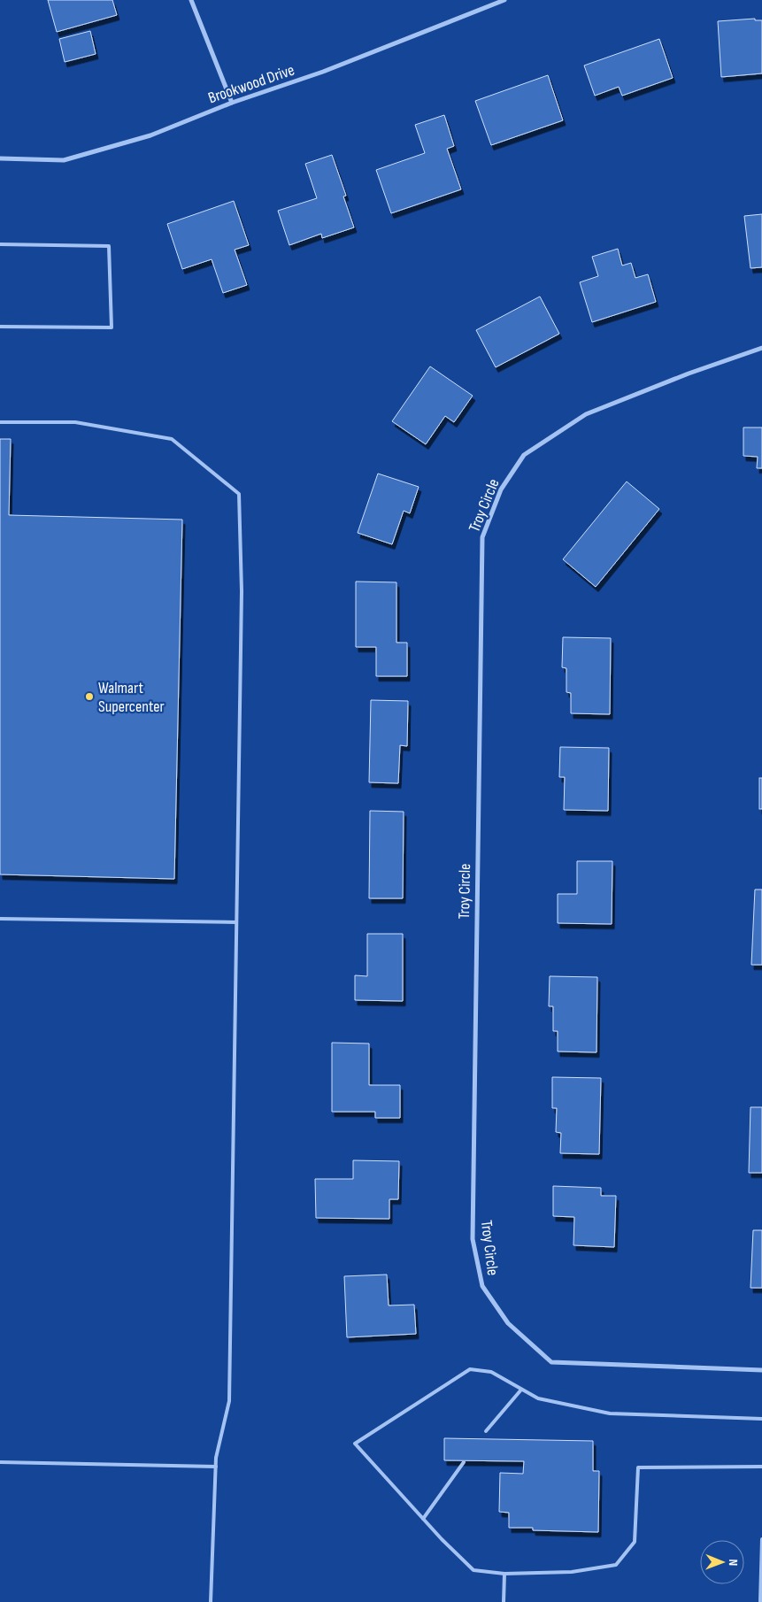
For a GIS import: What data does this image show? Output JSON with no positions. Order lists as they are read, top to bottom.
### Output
{
  "streets": {
    "street": ["Brookwood Drive", "Troy Circle"]
  },
  "places": ["Walmart Supercenter"],
  "north": "right"
}
